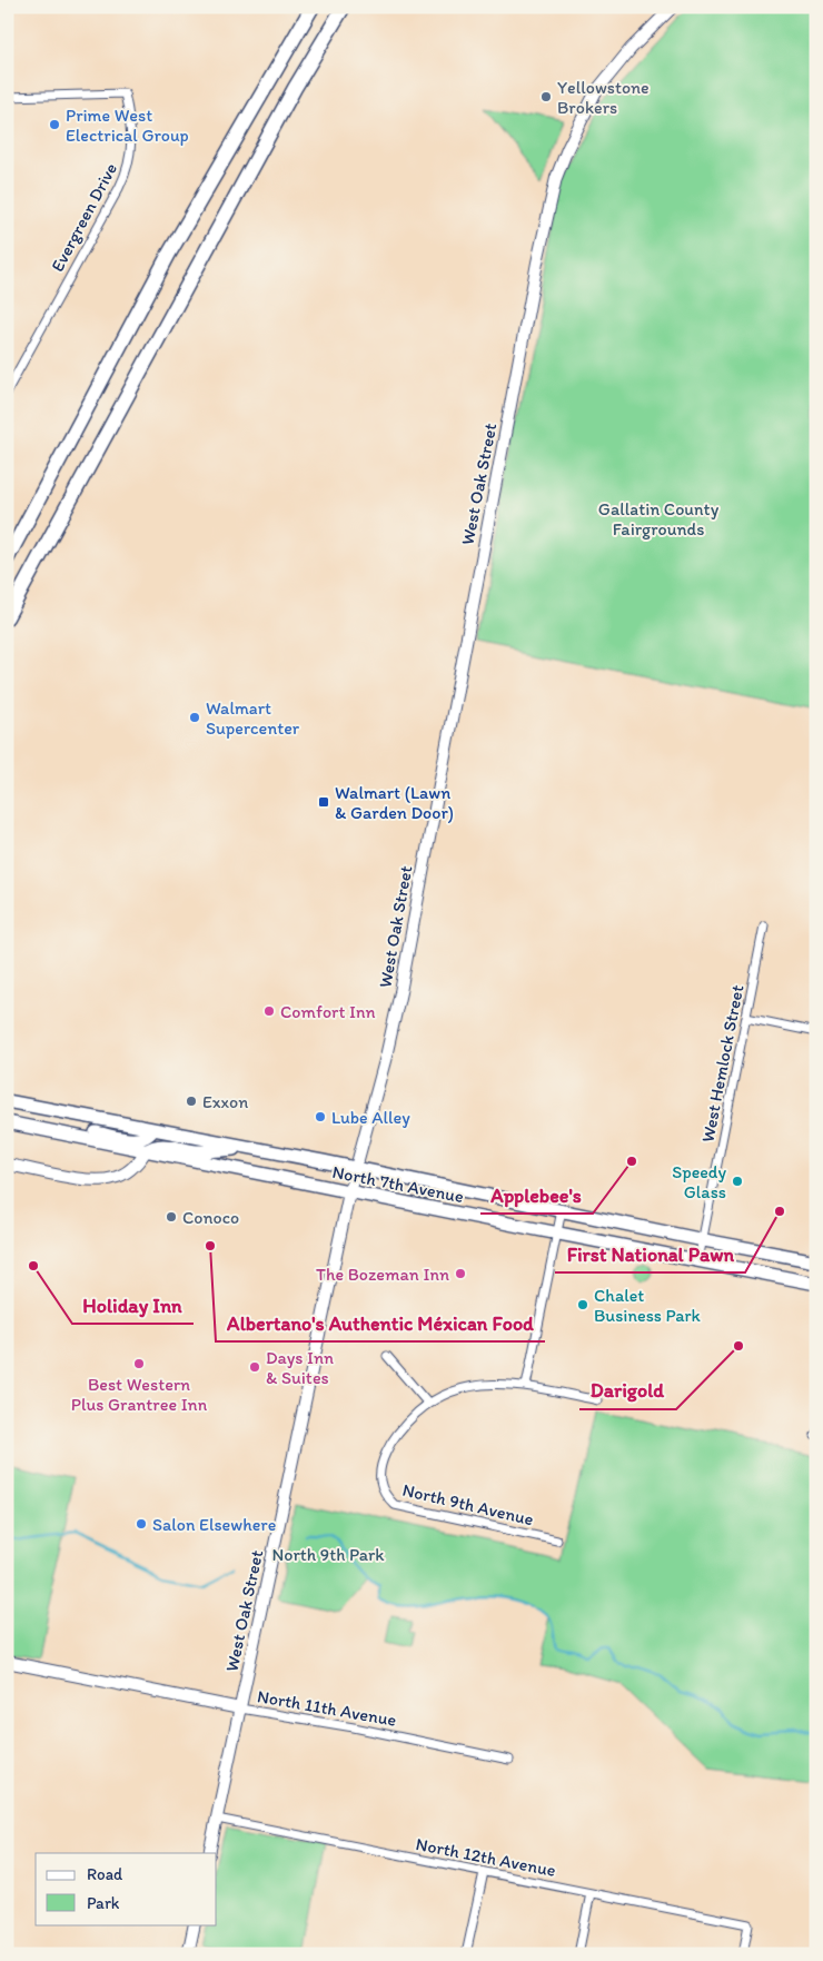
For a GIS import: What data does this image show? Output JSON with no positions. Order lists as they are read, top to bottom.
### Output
{
  "streets": {
    "main road": ["North 7th Avenue"],
    "street": [
      "Evergreen Drive",
      "West Oak Street",
      "West Hemlock Street",
      "North 9th Avenue",
      "North 11th Avenue",
      "North 12th Avenue"
    ]
  },
  "crossings": [
    ["West Oak Street", "North 7th Avenue"],
    ["West Oak Street", "North 11th Avenue"],
    ["West Oak Street", "North 12th Avenue"],
    ["West Hemlock Street", "North 7th Avenue"]
  ],
  "parks": ["Gallatin County Fairgrounds", "North 9th Park"],
  "places": {
    "other": [
      "Yellowstone Brokers",
      "Prime West Electrical Group",
      "Walmart Supercenter",
      "Comfort Inn",
      "Exxon",
      "Lube Alley",
      "Applebee's",
      "Speedy Glass",
      "First National Pawn",
      "Conoco",
      "Albertano's Authentic Méxican Food",
      "Holiday Inn",
      "The Bozeman Inn",
      "Chalet Business Park",
      "Darigold",
      "Best Western Plus Grantree Inn",
      "Days Inn & Suites",
      "Salon Elsewhere"
    ],
    "transit": ["Walmart (Lawn & Garden Door)"]
  },
  "legend": ["Road", "Park"]
}
